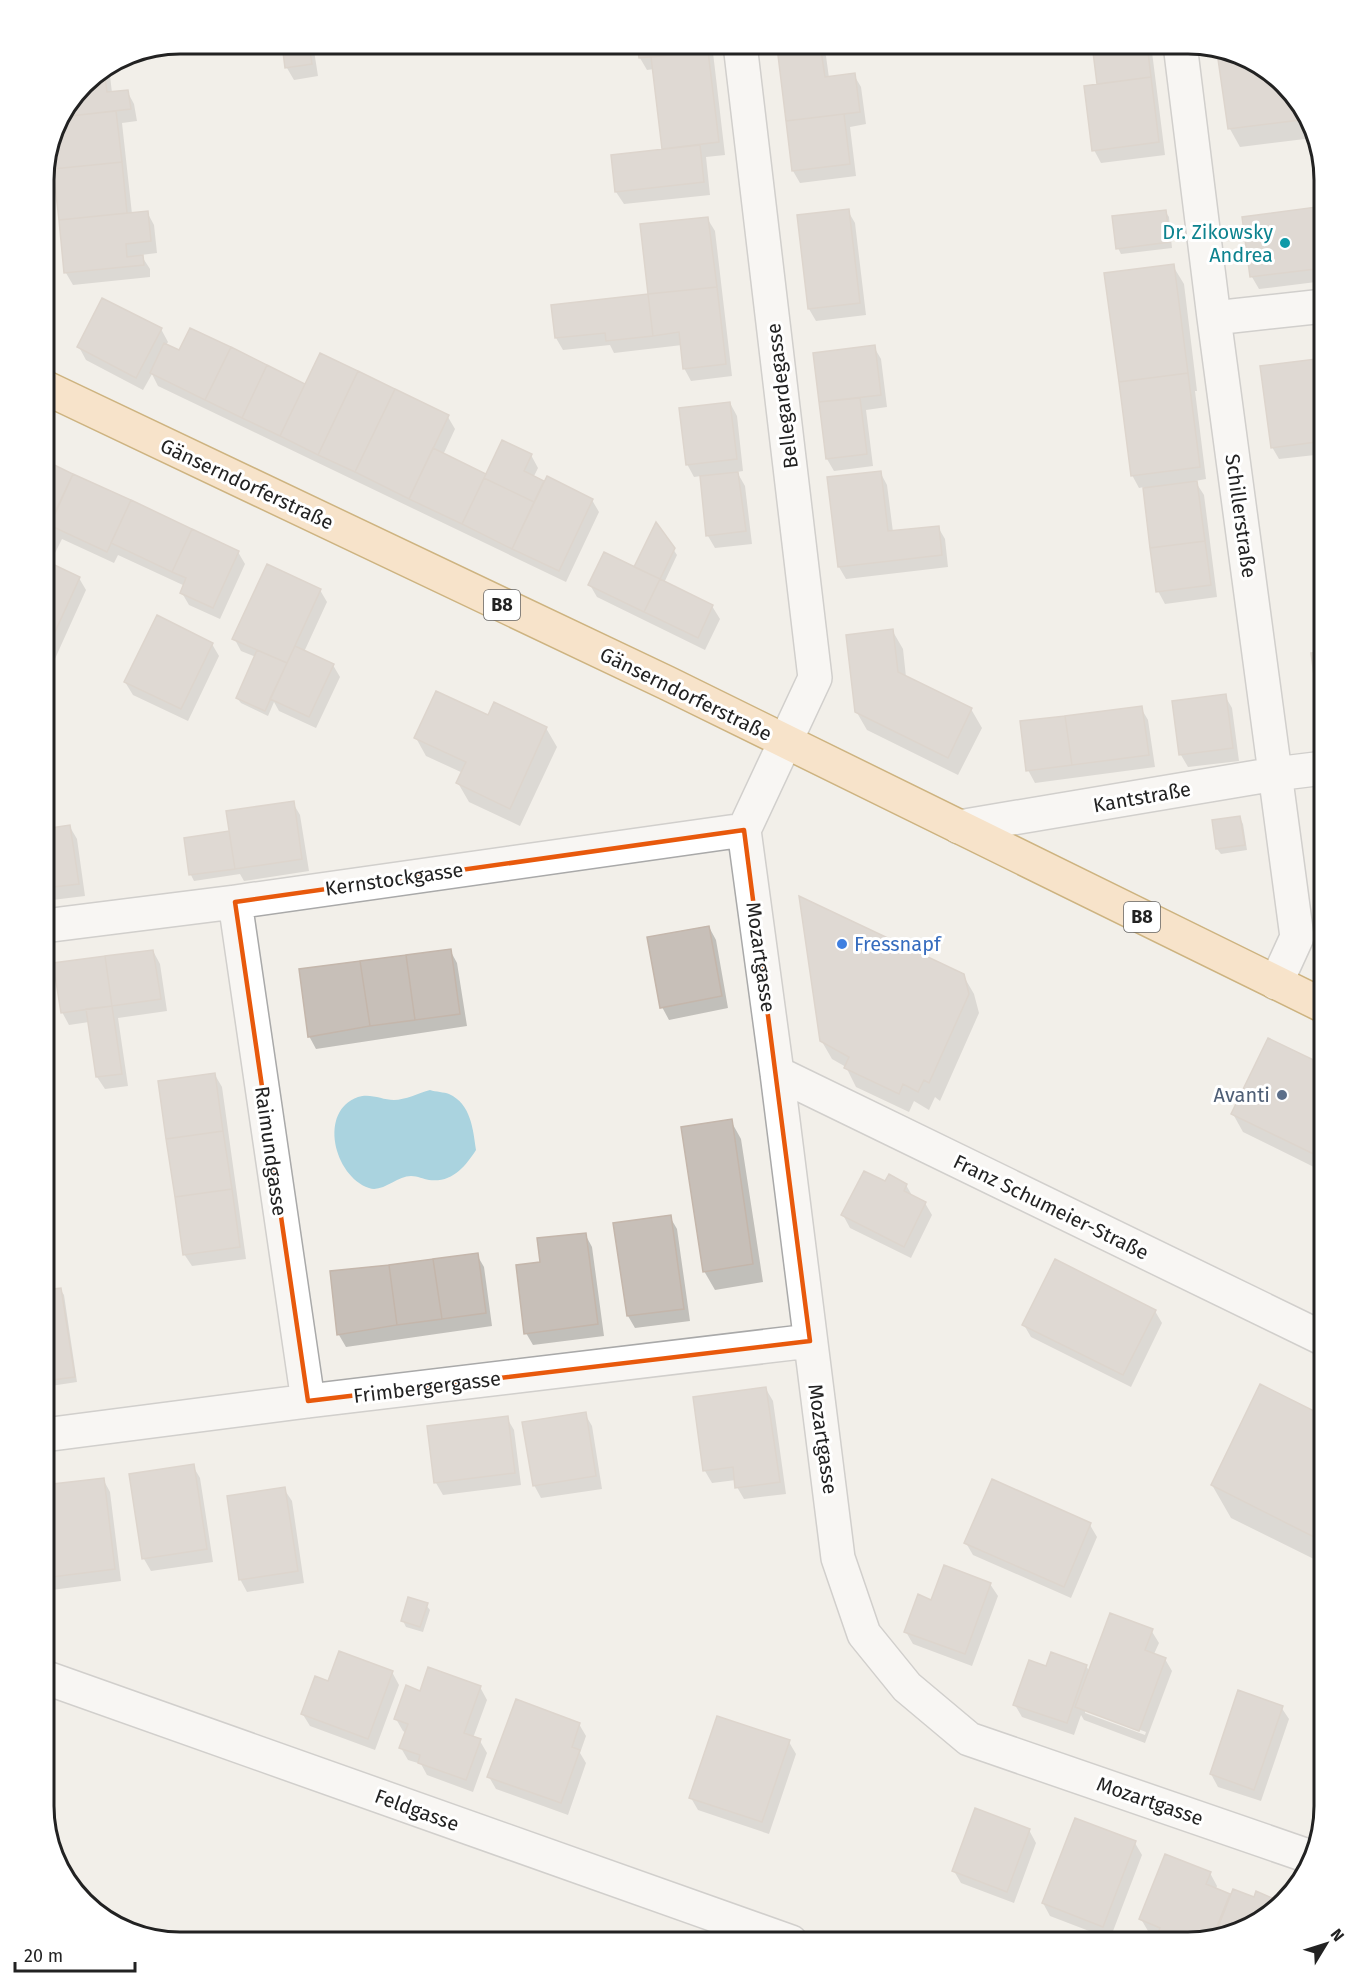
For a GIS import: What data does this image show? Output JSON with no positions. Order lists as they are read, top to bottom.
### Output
{
  "streets": {
    "main road": ["Gänserndorferstraße", "B8"],
    "street": [
      "Bellegardegasse",
      "Schillerstraße",
      "Kantstraße",
      "Kernstockgasse",
      "Mozartgasse",
      "Raimundgasse",
      "Franz Schumeier-Straße",
      "Frimbergergasse",
      "Feldgasse"
    ]
  },
  "crossings": [
    ["Bellegardegasse", "Gänserndorferstraße"],
    ["Gänserndorferstraße", "Schillerstraße"],
    ["Gänserndorferstraße", "Kantstraße"],
    ["Schillerstraße", "Kantstraße"],
    ["Kernstockgasse", "Mozartgasse"],
    ["Kernstockgasse", "Raimundgasse"],
    ["Mozartgasse", "Franz Schumeier-Straße"],
    ["Mozartgasse", "Frimbergergasse"],
    ["Raimundgasse", "Frimbergergasse"]
  ],
  "places": ["Dr. Zikowsky Andrea", "Fressnapf", "Avanti"],
  "scale_bar": "20 m",
  "north": "top right"
}
